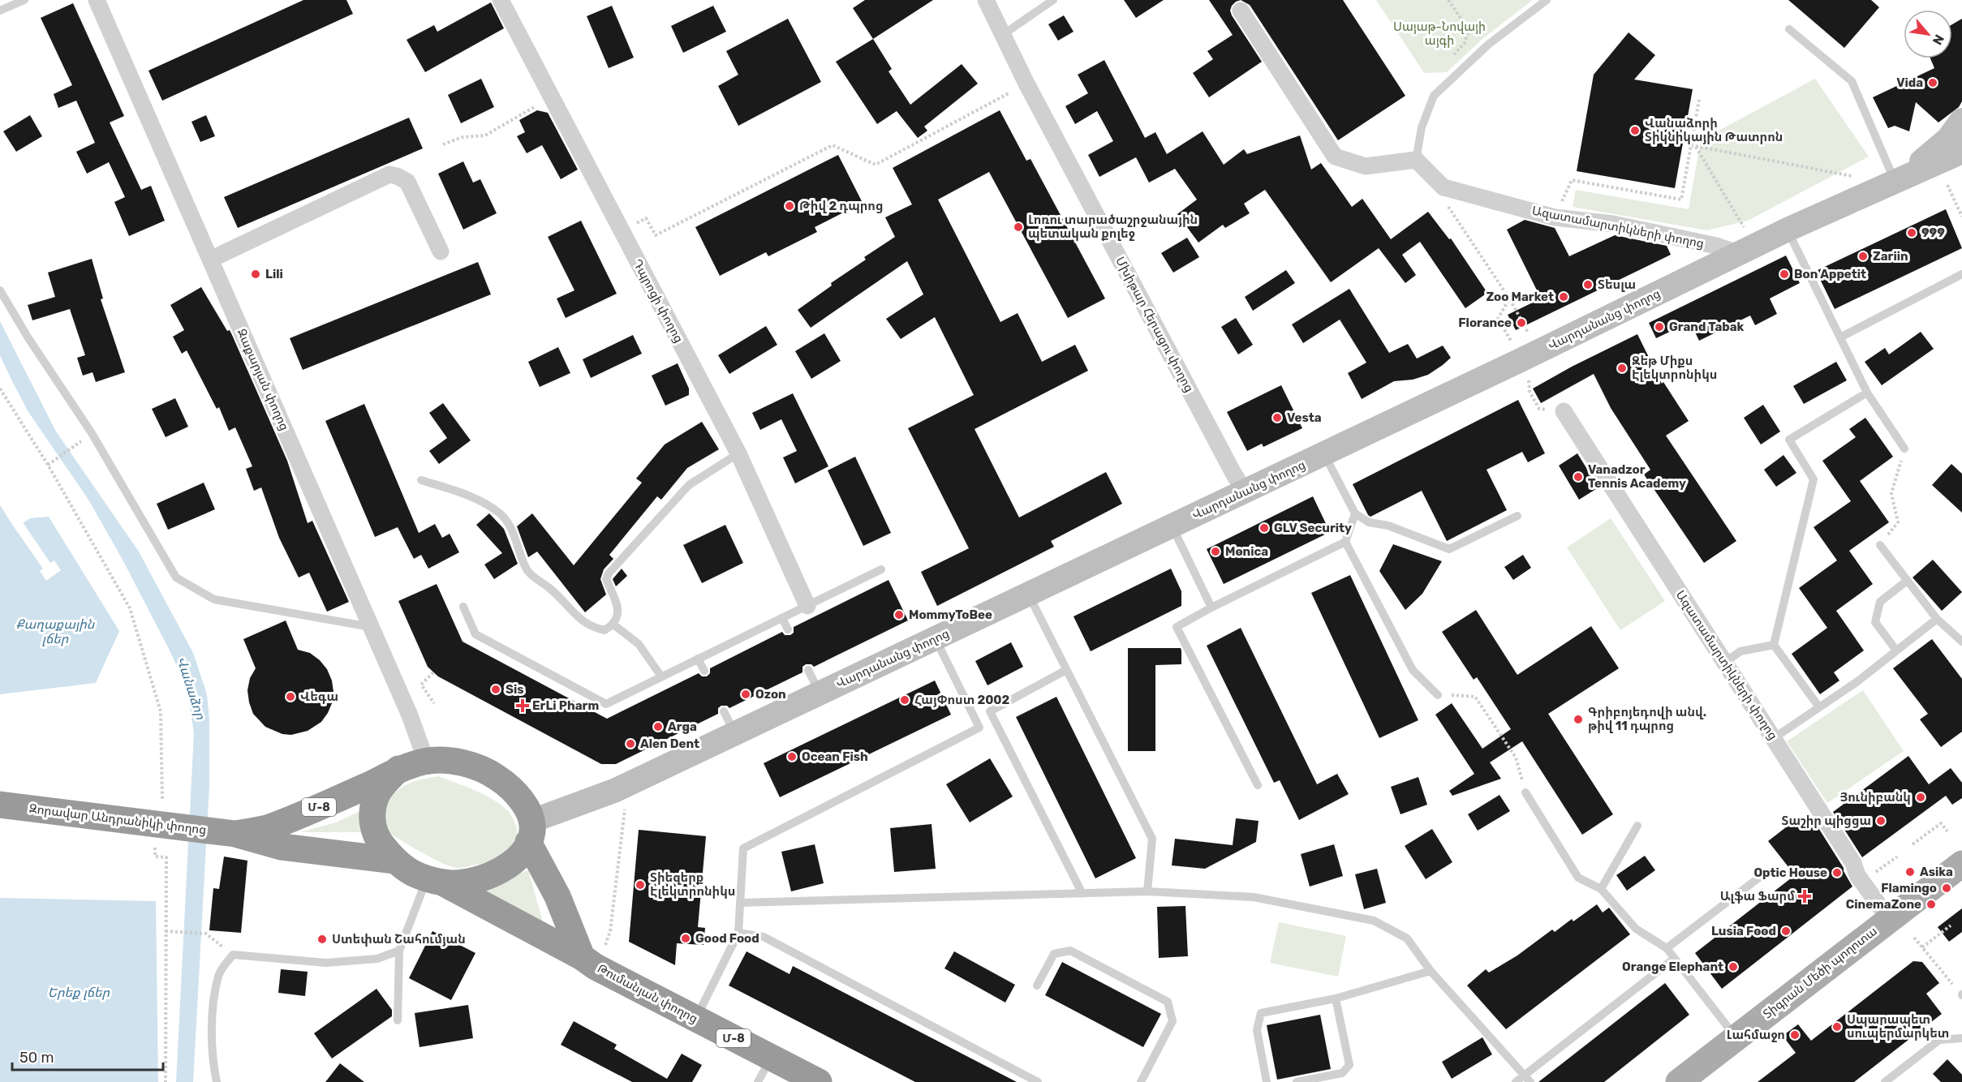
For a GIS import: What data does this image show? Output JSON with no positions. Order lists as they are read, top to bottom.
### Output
{
  "streets": {
    "highway": ["Մ-8", "Զորավար Անդրանիկի փողոց", "Թումանյան փողոց"],
    "main road": ["Տիգրան Մեծի պողոտա"],
    "street": [
      "Ազատամարտիկների փողոց",
      "Դպրոցի փողոց",
      "Վարդանանց փողոց",
      "Մխիթար Հերացու փողոց",
      "Զաքարյան փողոց"
    ]
  },
  "crossings": [
    ["Ազատամարտիկների փողոց", "Վարդանանց փողոց"],
    ["Ազատամարտիկների փողոց", "Տիգրան Մեծի պողոտա"],
    ["Վարդանանց փողոց", "Մխիթար Հերացու փողոց"],
    ["Վարդանանց փողոց", "Զաքարյան փողոց"],
    ["Վարդանանց փողոց", "Մ-8"],
    ["Զաքարյան փողոց", "Մ-8"],
    ["Մ-8", "Զորավար Անդրանիկի փողոց"],
    ["Մ-8", "Թումանյան փողոց"]
  ],
  "water": ["Քաղաքային լճեր", "Վանաձոր", "Երեք լճեր"],
  "parks": ["Սայաթ-Նովայի այգի"],
  "places": {
    "other": [
      "Vida",
      "Վանաձորի Տիկնիկային Թատրոն",
      "Թիվ 2 դպրոց",
      "Լոռու տարածաշրջանային պետական քոլեջ",
      "999",
      "Zariin",
      "Lili",
      "Bon Appetit",
      "Տեսլա",
      "Zoo Market",
      "Florance",
      "Grand Tabak",
      "Զեթ Միքս Էլեկտրոնիկս",
      "Vesta",
      "Vanadzor Tennis Academy",
      "GLV Security",
      "Monica",
      "MommyToBee",
      "Sis",
      "Ozon",
      "Վեգա",
      "ՀայՓոստ 2002",
      "Գրիբոյեդովի անվ. թիվ 11 դպրոց",
      "Arga",
      "Alen Dent",
      "Ocean Fish",
      "Յունիբանկ",
      "Տաշիր պիցցա",
      "Asika",
      "Optic House",
      "Տիեզերք Էլեկտրոնիկս",
      "Flamingo",
      "CinemaZone",
      "Lusia Food",
      "Good Food",
      "Ստեփան Շահումյան",
      "Orange Elephant",
      "Սպարապետ սուպերմարկետ",
      "Լահմաջո"
    ],
    "health": ["ErLi Pharm", "Ալֆա Ֆարմ"]
  },
  "scale_bar": "50 m",
  "north": "bottom right"
}
